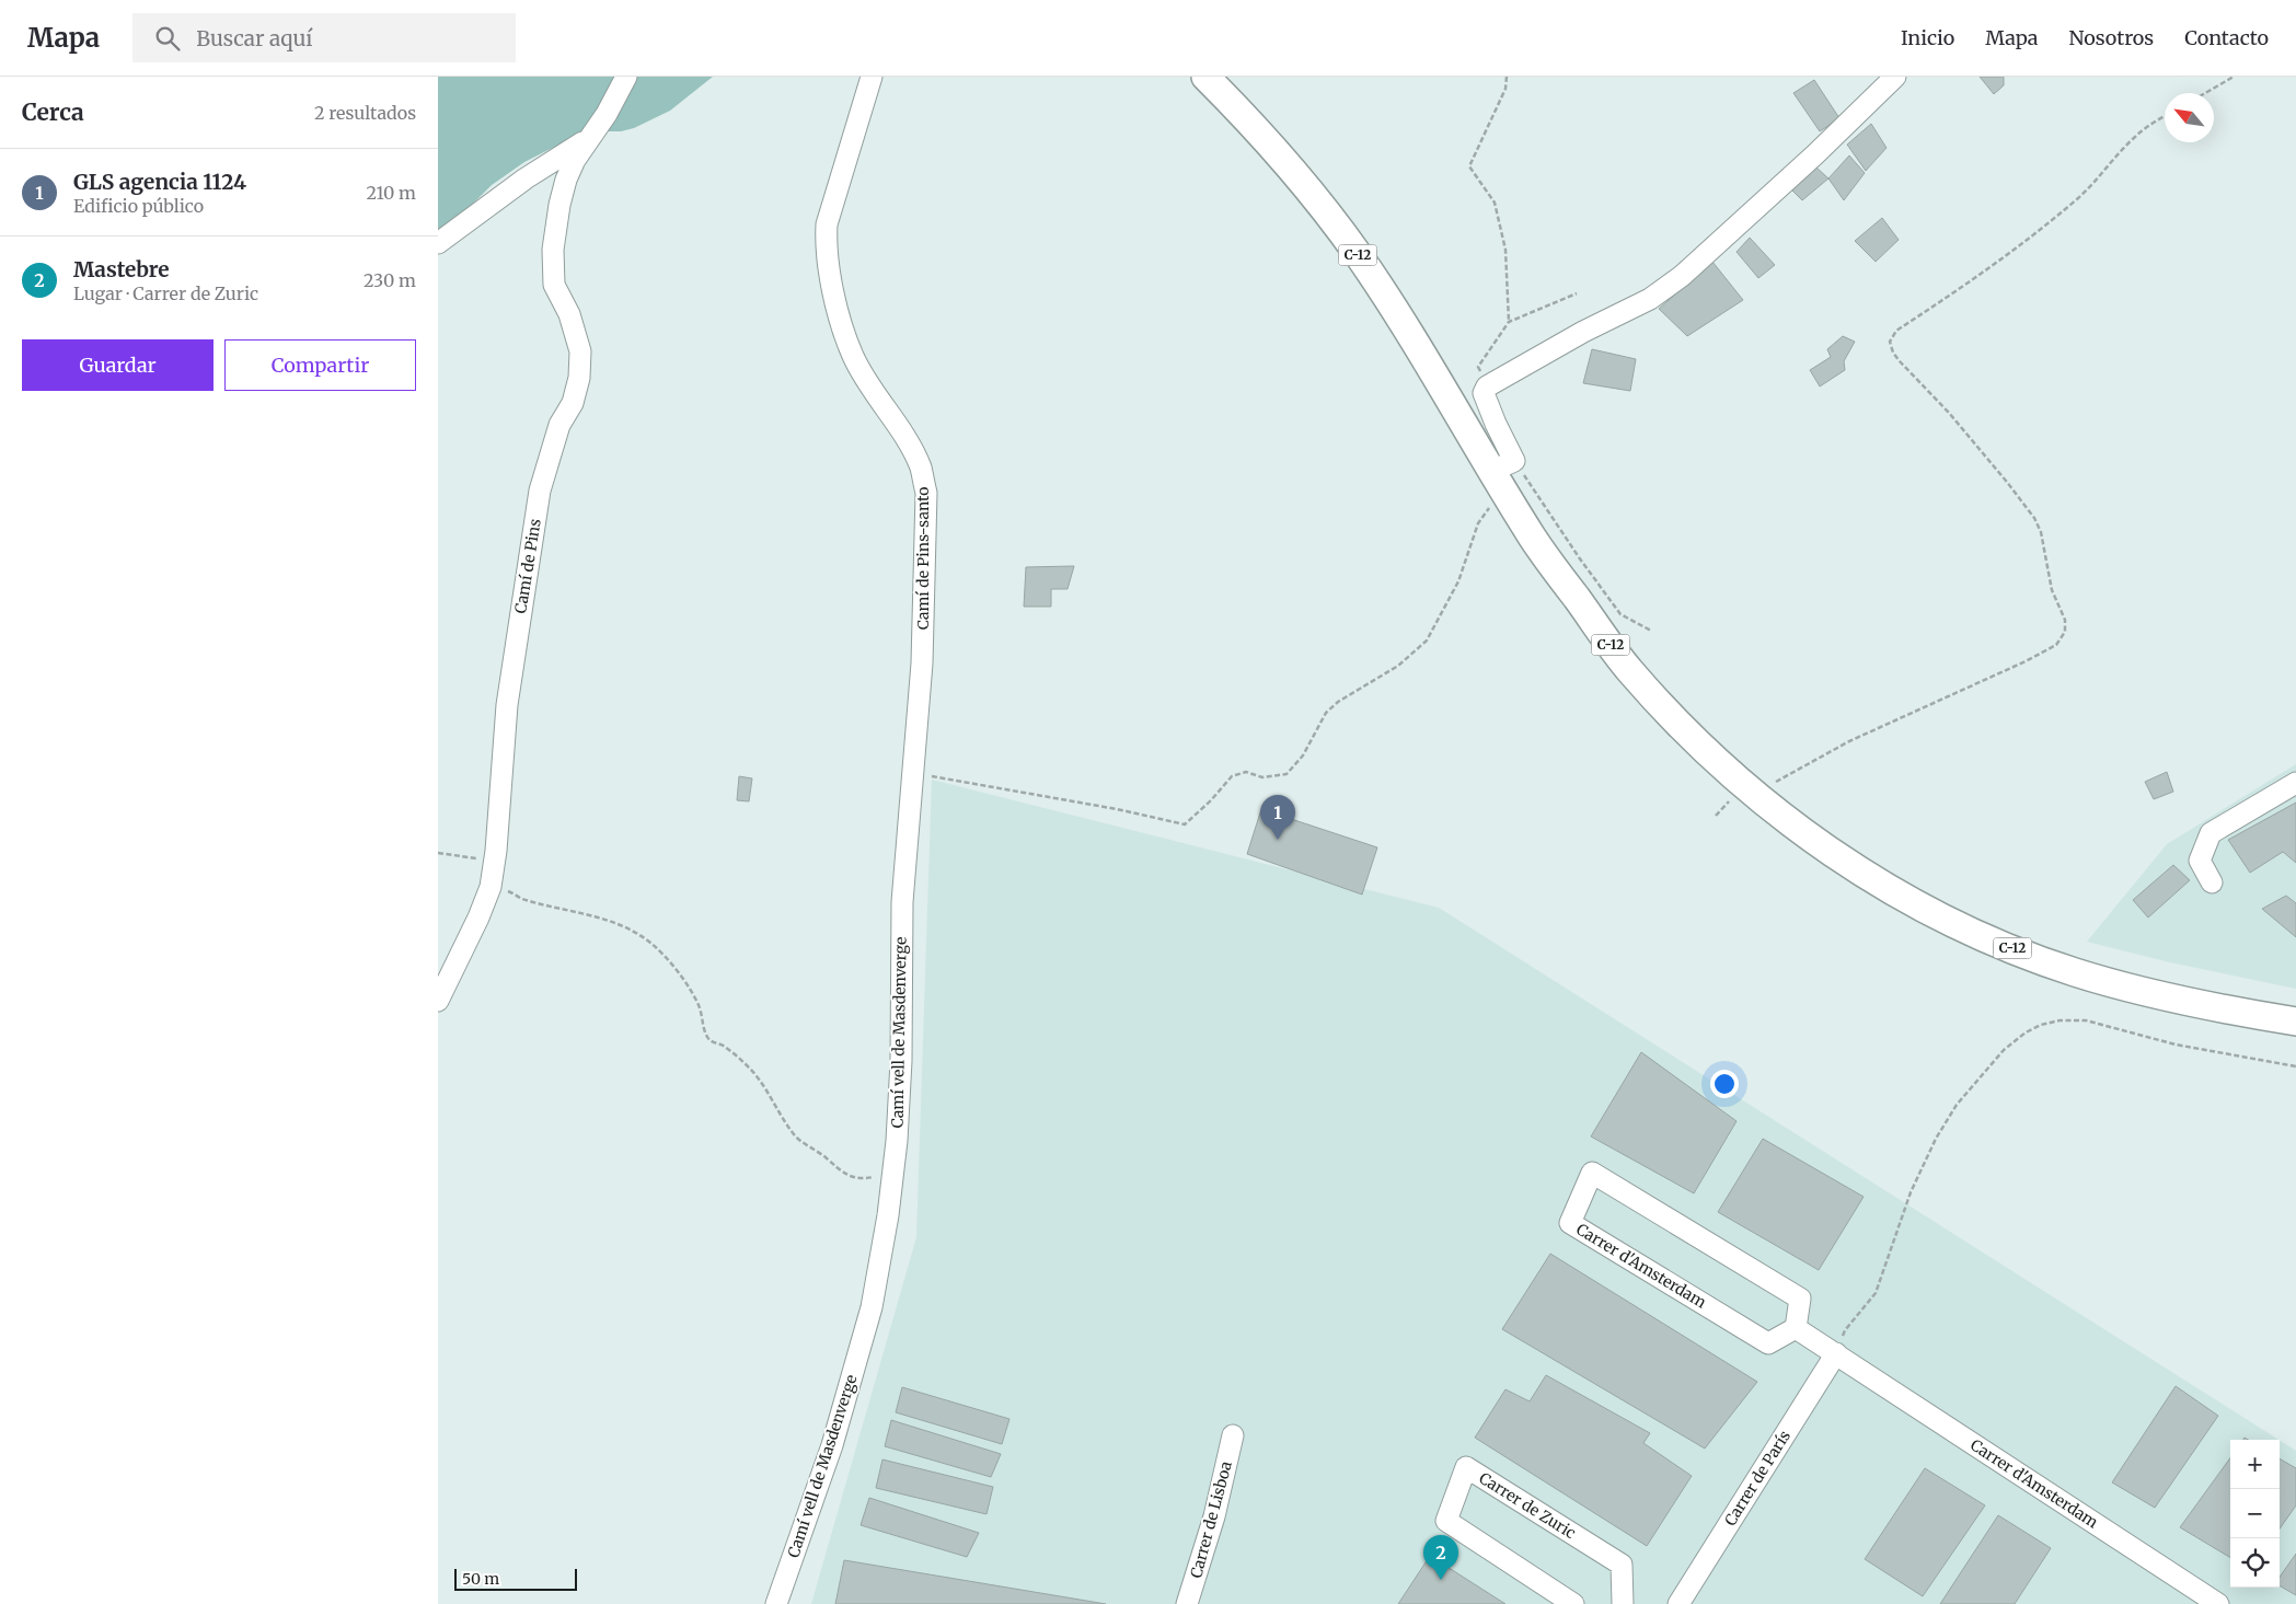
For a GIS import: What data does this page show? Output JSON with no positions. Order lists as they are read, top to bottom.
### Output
{
  "streets": {
    "main road": ["C-12"],
    "street": [
      "Camí de Pins-santo",
      "Camí de Pins",
      "Camí vell de Masdenverge",
      "Carrer d'Amsterdam",
      "Carrer de París",
      "Carrer de Zuric",
      "Carrer de Lisboa"
    ]
  },
  "crossings": [
    ["Camí de Pins-santo", "Camí vell de Masdenverge"],
    ["Carrer d'Amsterdam", "Carrer de París"]
  ],
  "scale_bar": "50 m",
  "north": "top left",
  "page": {
    "header": "Mapa",
    "search": "Buscar aquí",
    "nav": [
      "Inicio",
      "Mapa",
      "Nosotros",
      "Contacto"
    ],
    "heading": ["Cerca", "2 resultados"],
    "list": [
      {
        "mark": "1",
        "name": "GLS agencia 1124",
        "note": "Edificio público",
        "value": "210 m"
      },
      {
        "mark": "2",
        "name": "Mastebre",
        "note": "Lugar · Carrer de Zuric",
        "value": "230 m"
      }
    ],
    "buttons": ["Guardar", "Compartir"],
    "pins": ["1", "2"],
    "map_buttons": ["+", "−"],
    "scale": "50 m"
  }
}
